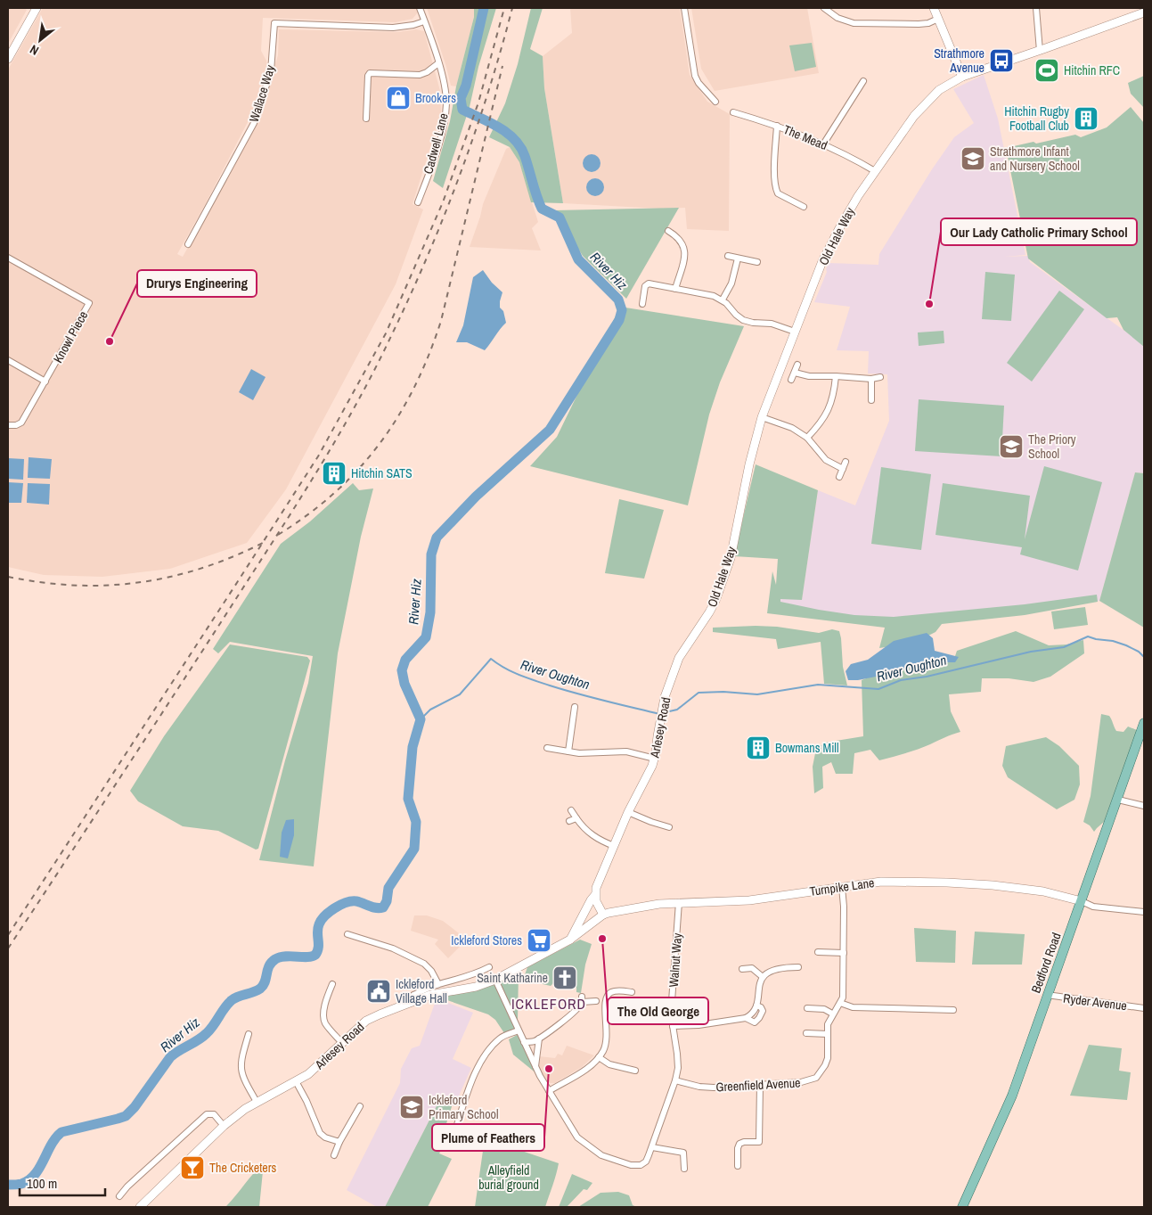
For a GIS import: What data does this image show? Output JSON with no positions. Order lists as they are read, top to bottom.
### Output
{
  "streets": {
    "main road": ["Bedford Road"],
    "street": [
      "Wallace Way",
      "The Mead",
      "Cadwell Lane",
      "Old Hale Way",
      "Knowl Piece",
      "Arlesey Road",
      "Turnpike Lane",
      "Walnut Way",
      "Ryder Avenue",
      "Greenfield Avenue"
    ]
  },
  "crossings": [
    ["Wallace Way", "Cadwell Lane"],
    ["The Mead", "Old Hale Way"],
    ["Old Hale Way", "Arlesey Road"],
    ["Arlesey Road", "Turnpike Lane"],
    ["Turnpike Lane", "Walnut Way"],
    ["Turnpike Lane", "Bedford Road"],
    ["Turnpike Lane", "Greenfield Avenue"],
    ["Walnut Way", "Greenfield Avenue"],
    ["Bedford Road", "Ryder Avenue"]
  ],
  "districts": ["ICKLEFORD"],
  "water": ["River Hiz", "River Oughton"],
  "parks": ["Alleyfield burial ground"],
  "places": {
    "bus stop": ["Strathmore Avenue"],
    "sports": ["Hitchin RFC"],
    "shop": ["Brookers"],
    "building": ["Hitchin Rugby Football Club", "Hitchin SATS", "Bowmans Mill"],
    "school or university": ["Strathmore Infant and Nursery School", "The Priory School", "Ickleford Primary School"],
    "other": [
      "Our Lady Catholic Primary School",
      "Drurys Engineering",
      "The Old George",
      "Plume of Feathers"
    ],
    "supermarket": ["Ickleford Stores"],
    "church": ["Saint Katharine"],
    "public building": ["Ickleford Village Hall"],
    "bar": ["The Cricketers"]
  },
  "scale_bar": "100 m",
  "north": "bottom left"
}
